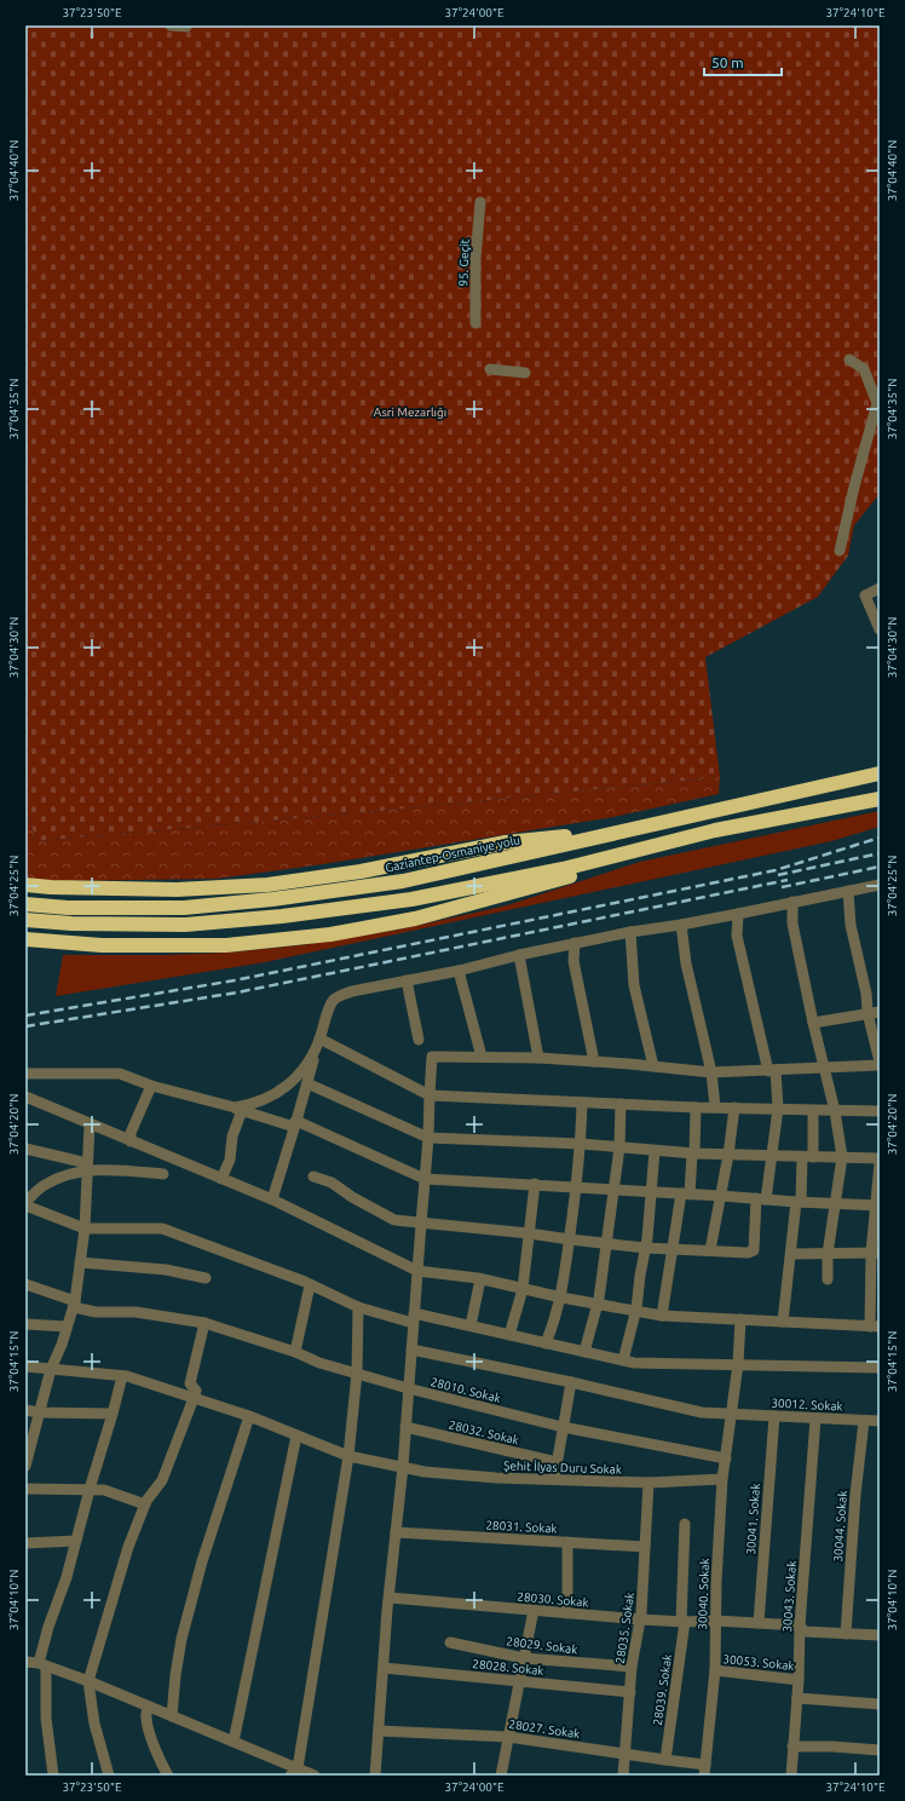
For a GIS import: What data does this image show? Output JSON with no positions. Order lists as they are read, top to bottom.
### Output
{
  "streets": {
    "highway": ["Gaziantep-Osmaniye yolu"],
    "street": [
      "95. Geçit",
      "28010. Sokak",
      "30012. Sokak",
      "28032. Sokak",
      "Şehit İlyas Duru Sokak",
      "30041. Sokak",
      "28031. Sokak",
      "30044. Sokak",
      "30040. Sokak",
      "30043. Sokak",
      "28030. Sokak",
      "28035. Sokak",
      "28029. Sokak",
      "30053. Sokak",
      "28028. Sokak",
      "28039. Sokak",
      "28027. Sokak"
    ]
  },
  "crossings": [
    ["28010. Sokak", "30040. Sokak"],
    ["30012. Sokak", "30041. Sokak"],
    ["30012. Sokak", "30044. Sokak"],
    ["30012. Sokak", "30040. Sokak"],
    ["30012. Sokak", "30043. Sokak"],
    ["Şehit İlyas Duru Sokak", "30040. Sokak"],
    ["Şehit İlyas Duru Sokak", "28035. Sokak"],
    ["30041. Sokak", "28030. Sokak"],
    ["28031. Sokak", "28035. Sokak"],
    ["30044. Sokak", "28030. Sokak"],
    ["30040. Sokak", "28030. Sokak"],
    ["30040. Sokak", "30053. Sokak"],
    ["30040. Sokak", "28027. Sokak"],
    ["30043. Sokak", "28030. Sokak"],
    ["30043. Sokak", "30053. Sokak"],
    ["28030. Sokak", "28035. Sokak"],
    ["28030. Sokak", "28039. Sokak"],
    ["28035. Sokak", "28029. Sokak"],
    ["28035. Sokak", "28028. Sokak"],
    ["28035. Sokak", "28027. Sokak"],
    ["28039. Sokak", "28027. Sokak"]
  ],
  "parks": ["Asri Mezarlığı"],
  "scale_bar": "50 m",
  "coordinates": [
    "37°23'50\"E",
    "37°24'00\"E",
    "37°24'10\"E",
    "37°04'40\"N",
    "37°04'35\"N",
    "37°04'30\"N",
    "37°04'25\"N",
    "37°04'20\"N",
    "37°04'15\"N",
    "37°04'10\"N"
  ]
}
